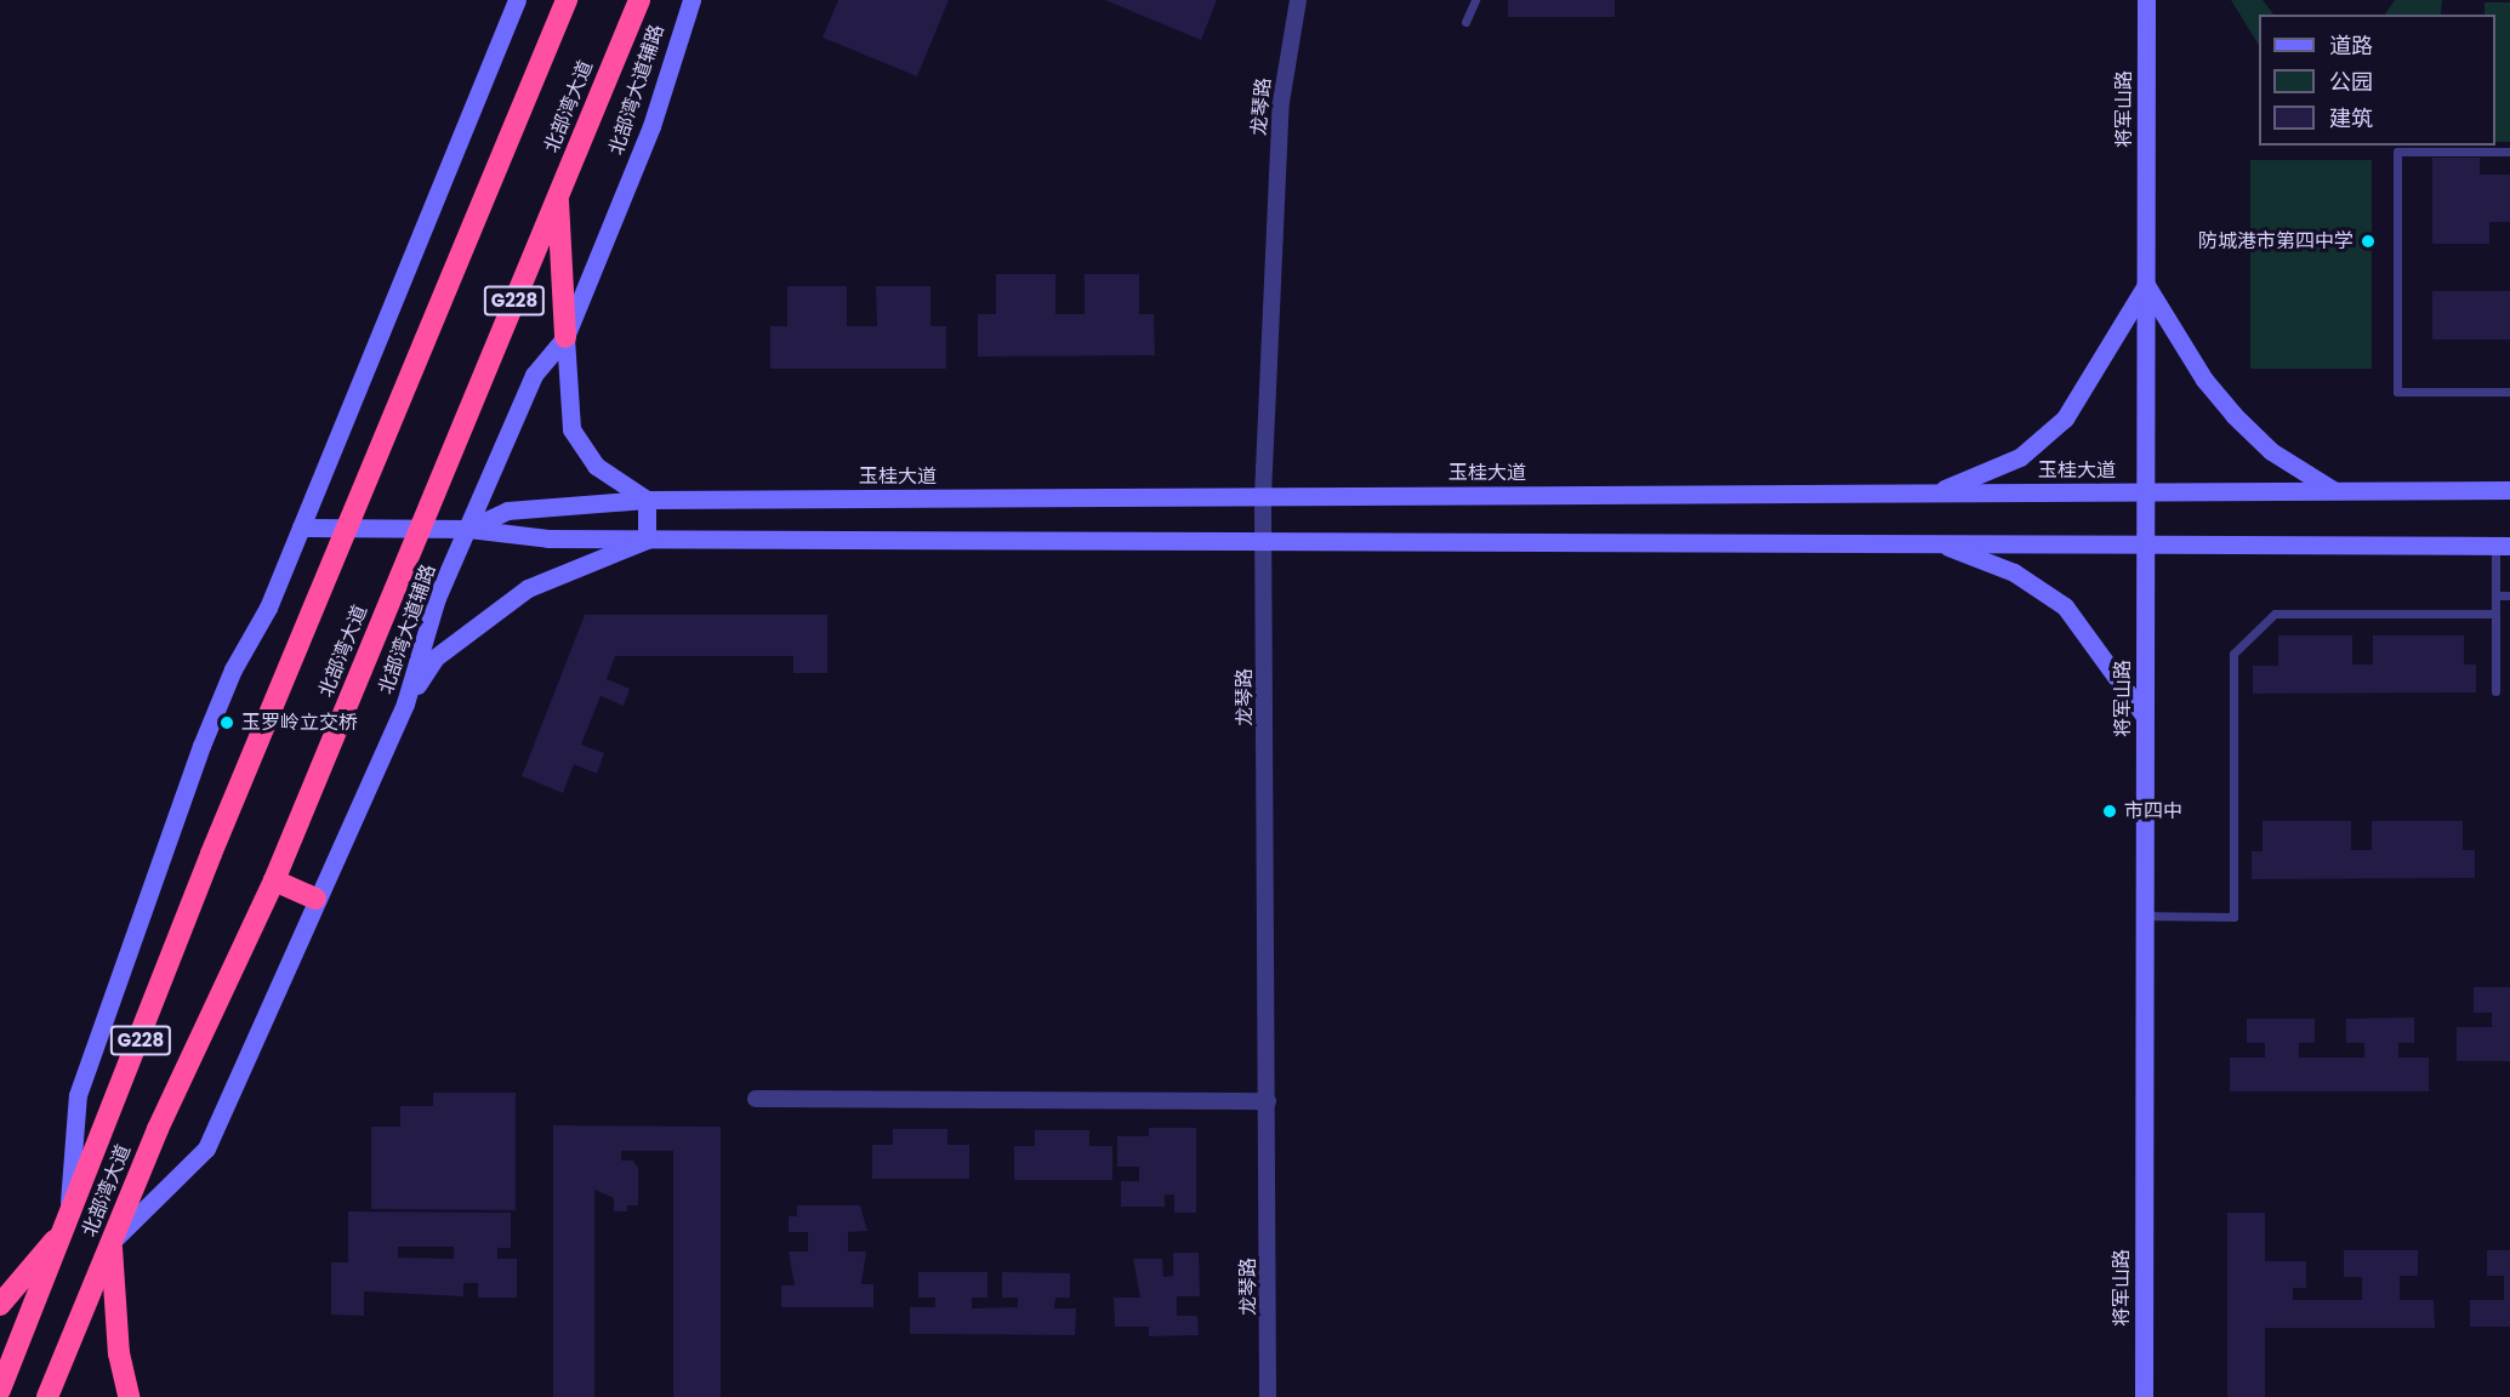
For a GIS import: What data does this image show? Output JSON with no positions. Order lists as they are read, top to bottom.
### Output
{
  "streets": {
    "highway": ["北部湾大道", "G228"],
    "main road": ["北部湾大道辅路", "将军山路", "玉桂大道"],
    "street": ["龙琴路"]
  },
  "crossings": [
    ["北部湾大道辅路", "北部湾大道"],
    ["北部湾大道辅路", "玉桂大道"],
    ["北部湾大道", "G228"],
    ["北部湾大道", "玉桂大道"],
    ["龙琴路", "玉桂大道"],
    ["将军山路", "玉桂大道"]
  ],
  "places": ["防城港市第四中学", "玉罗岭立交桥", "市四中"],
  "legend": ["道路", "公园", "建筑"]
}
